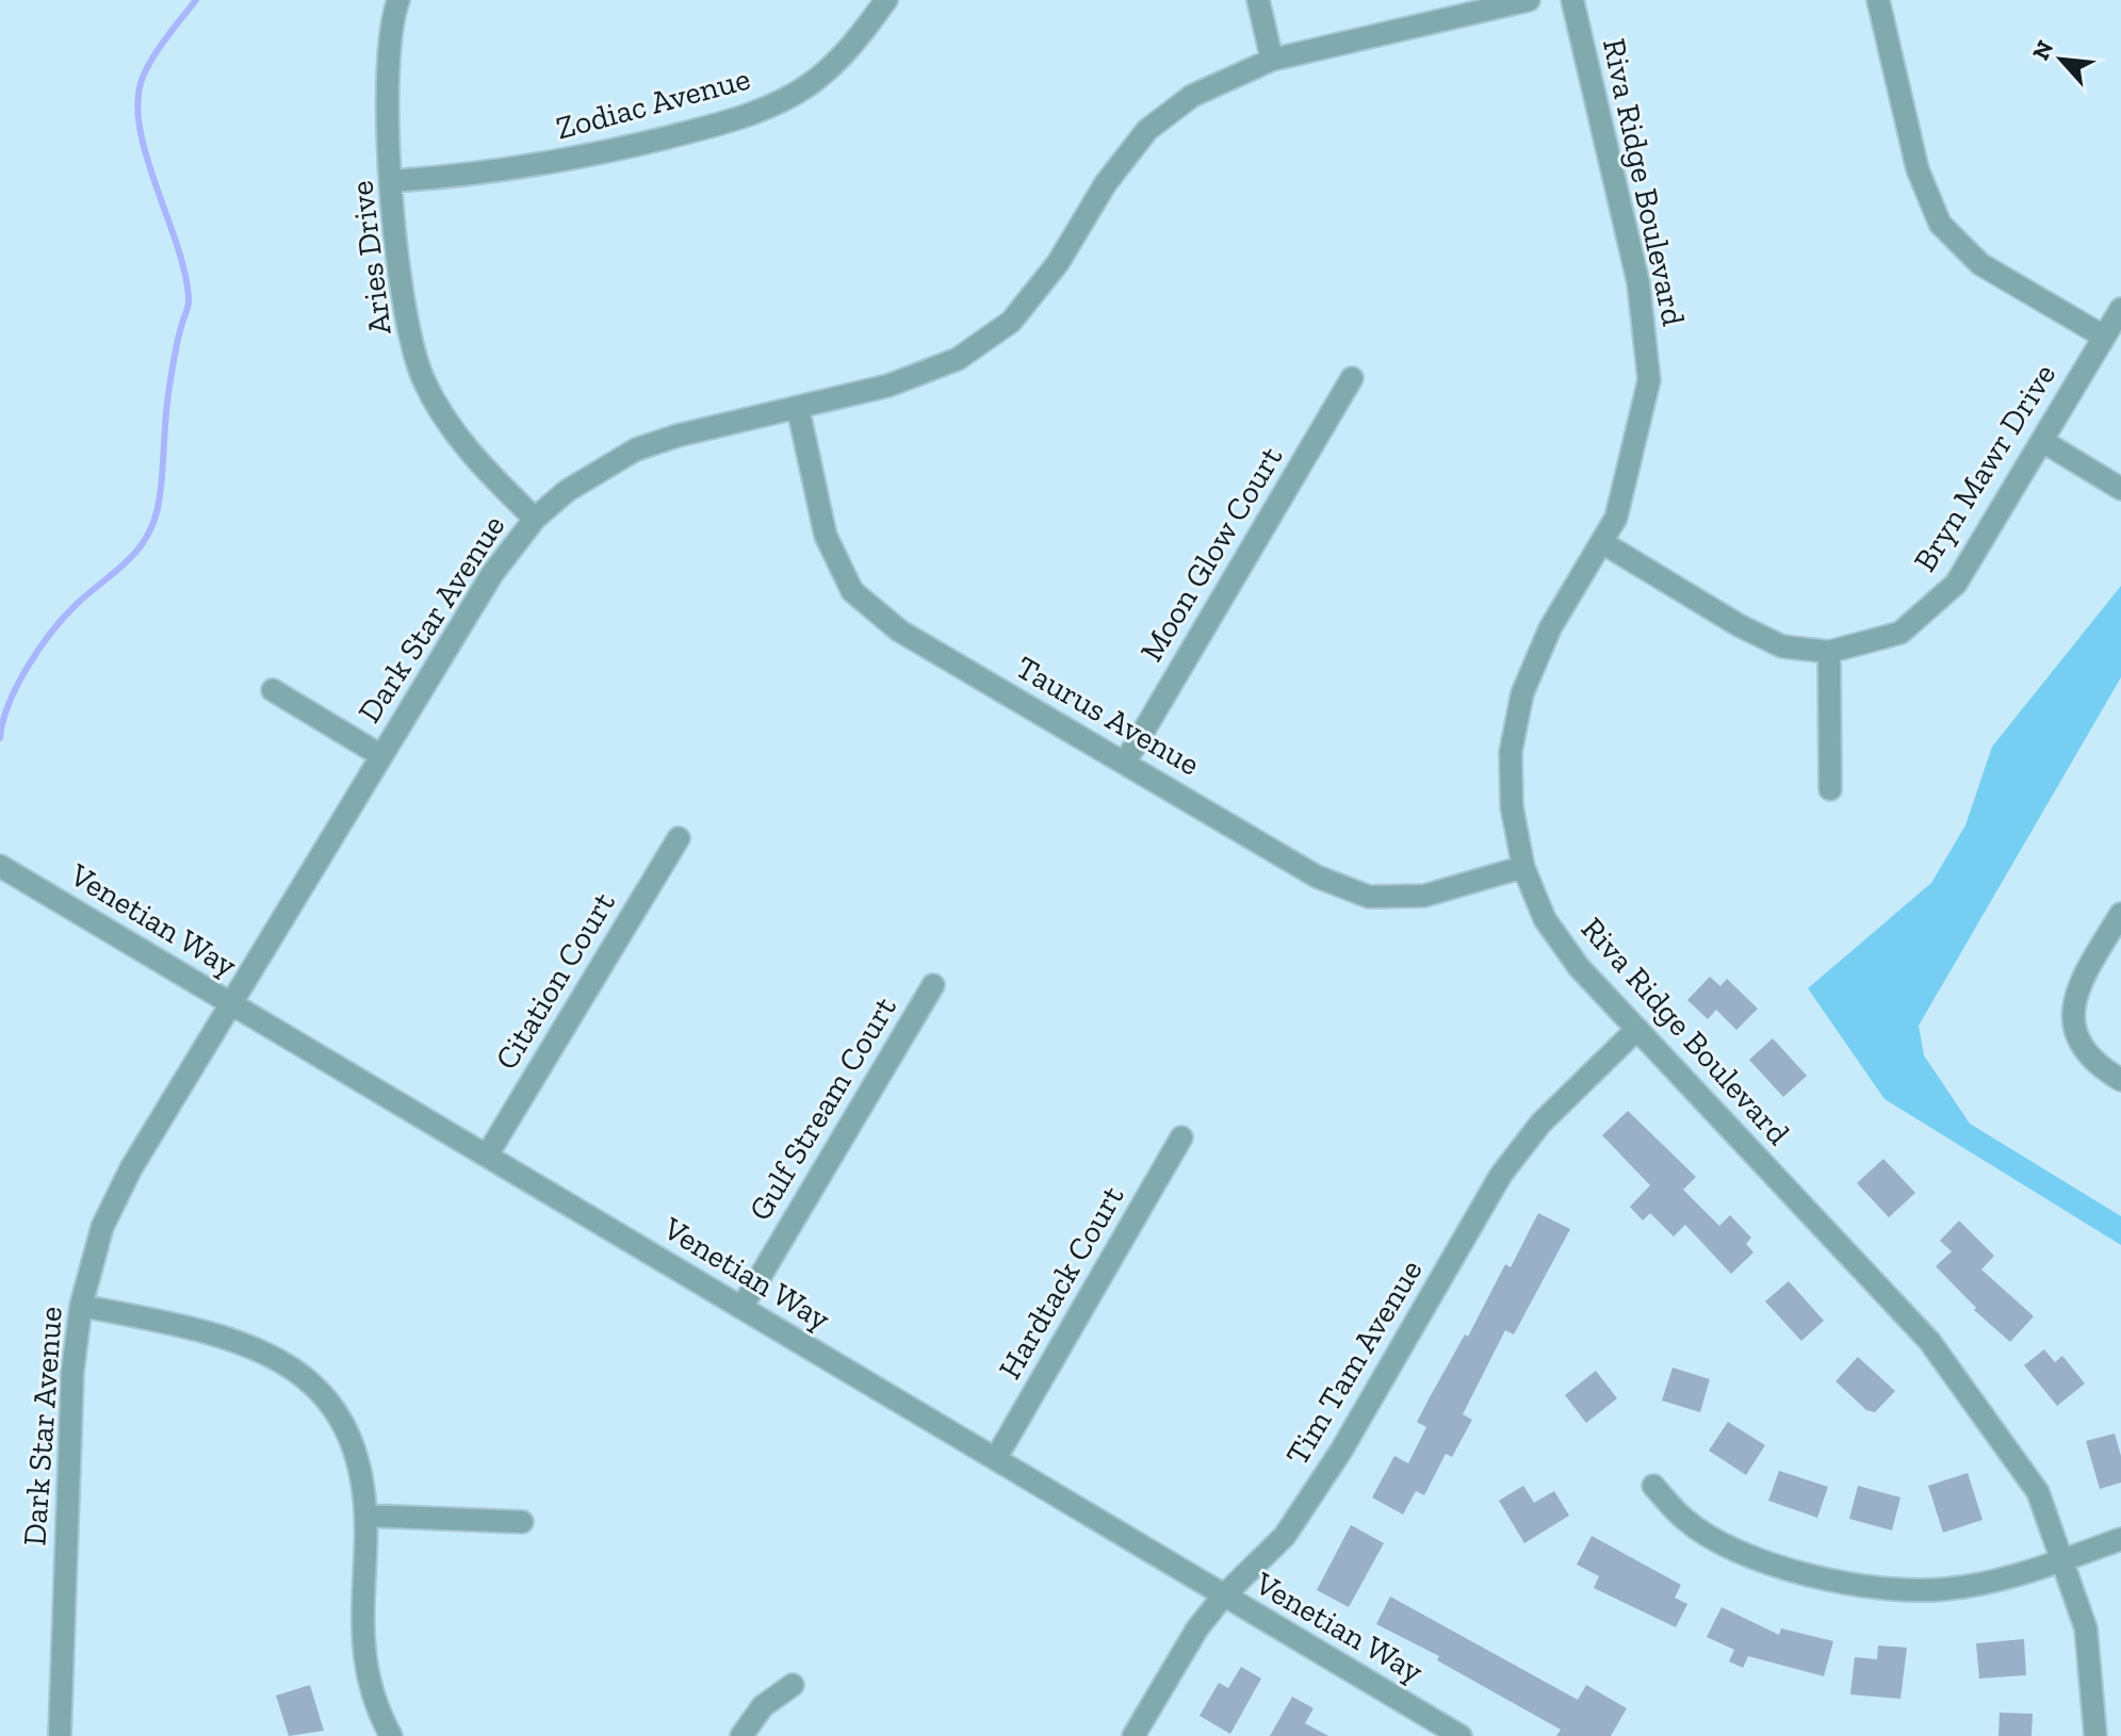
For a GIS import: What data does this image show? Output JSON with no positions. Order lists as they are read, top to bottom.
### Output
{
  "streets": {
    "street": [
      "Zodiac Avenue",
      "Riva Ridge Boulevard",
      "Aries Drive",
      "Bryn Mawr Drive",
      "Moon Glow Court",
      "Dark Star Avenue",
      "Taurus Avenue",
      "Venetian Way",
      "Citation Court",
      "Gulf Stream Court",
      "Hardtack Court",
      "Tim Tam Avenue"
    ]
  },
  "crossings": [
    ["Zodiac Avenue", "Aries Drive"],
    ["Riva Ridge Boulevard", "Bryn Mawr Drive"],
    ["Riva Ridge Boulevard", "Taurus Avenue"],
    ["Riva Ridge Boulevard", "Tim Tam Avenue"],
    ["Aries Drive", "Dark Star Avenue"],
    ["Moon Glow Court", "Taurus Avenue"],
    ["Dark Star Avenue", "Taurus Avenue"],
    ["Dark Star Avenue", "Venetian Way"],
    ["Venetian Way", "Citation Court"],
    ["Venetian Way", "Gulf Stream Court"],
    ["Venetian Way", "Hardtack Court"],
    ["Venetian Way", "Tim Tam Avenue"]
  ],
  "north": "top left"
}
